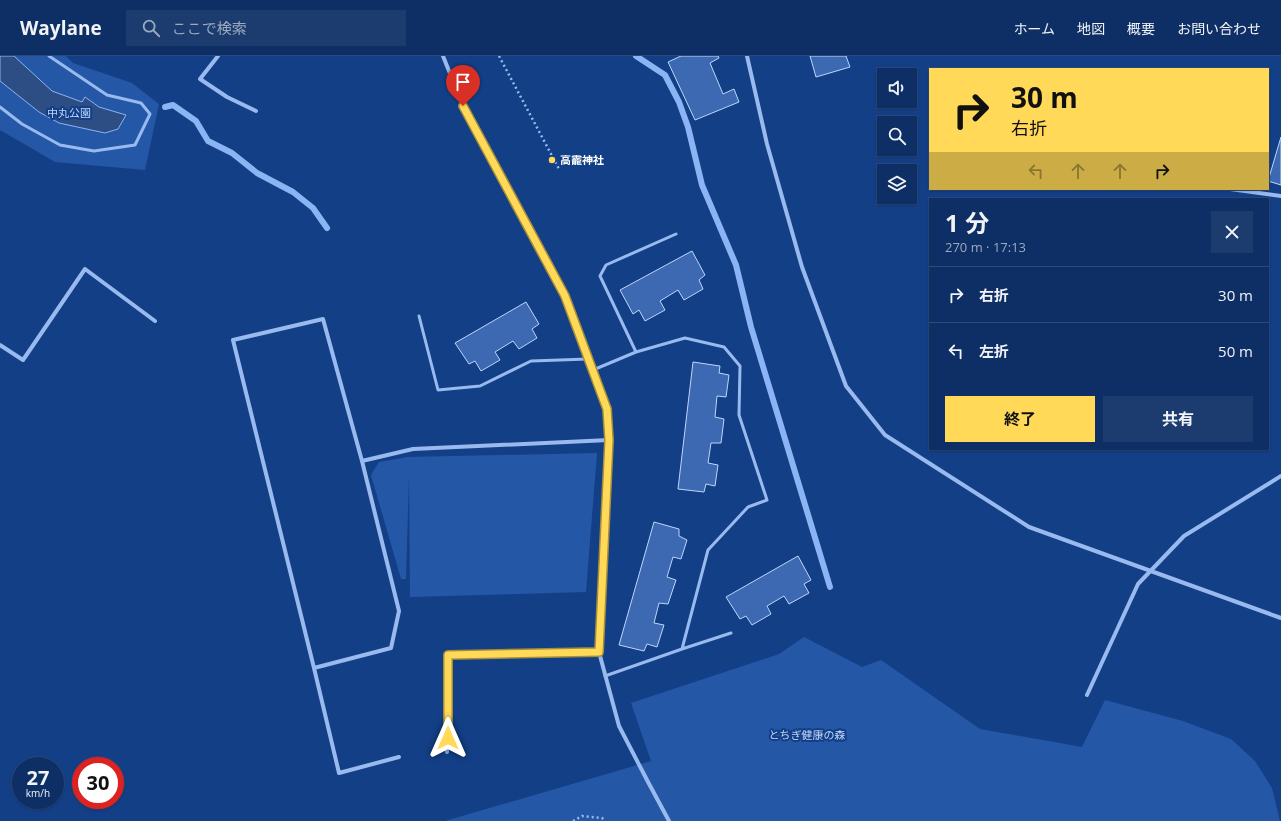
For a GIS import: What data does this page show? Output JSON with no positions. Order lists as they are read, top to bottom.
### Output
{
  "parks": ["中丸公園", "とちぎ健康の森"],
  "places": ["高靇神社"],
  "page": {
    "header": "Waylane",
    "search": "ここで検索",
    "nav": [
      "ホーム",
      "地図",
      "概要",
      "お問い合わせ"
    ],
    "turn": ["30 m", "右折"],
    "heading": ["1 分", "270 m · 17:13"],
    "list": [
      {
        "name": "右折",
        "value": "30 m"
      },
      {
        "name": "左折",
        "value": "50 m"
      }
    ],
    "buttons": ["終了", "共有"],
    "speed": "27 km/h",
    "limit": "30"
  }
}
